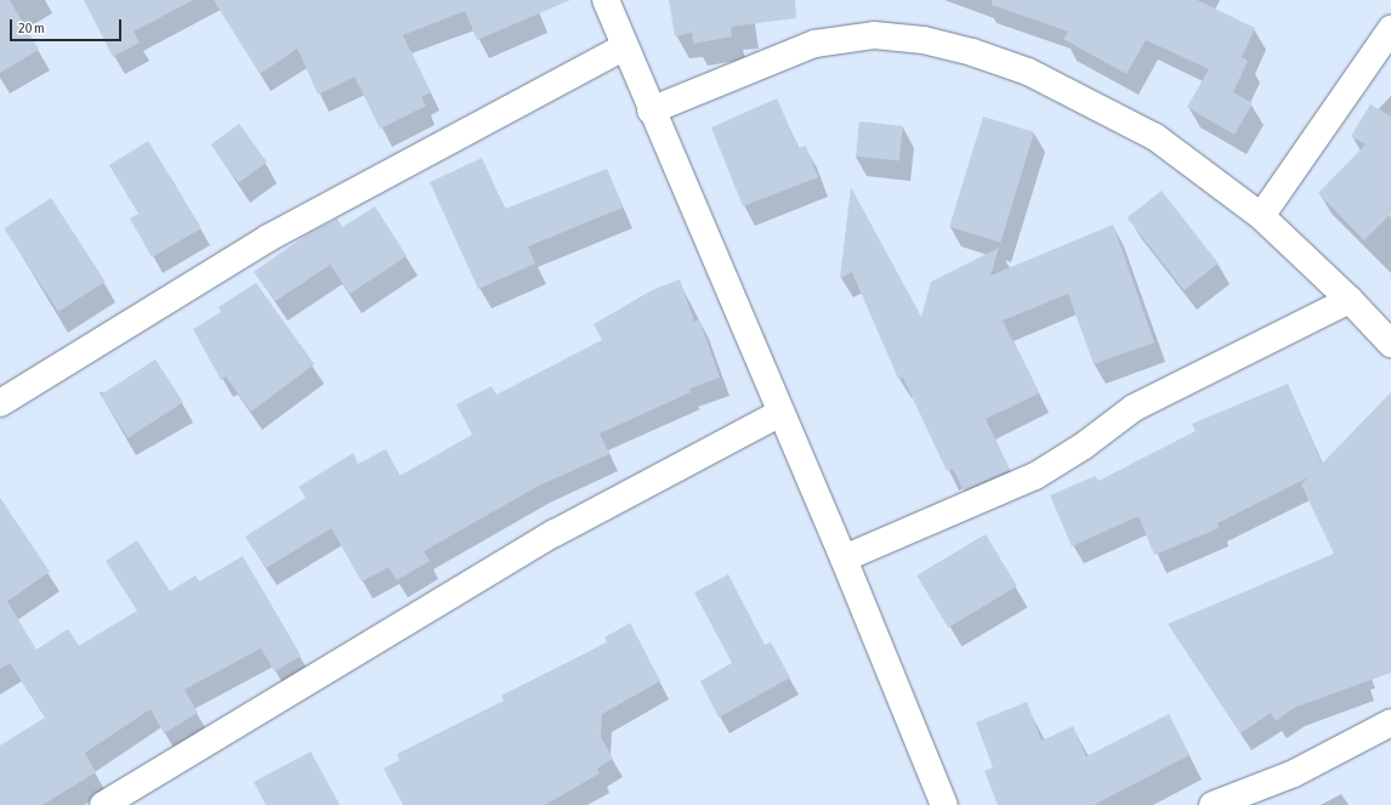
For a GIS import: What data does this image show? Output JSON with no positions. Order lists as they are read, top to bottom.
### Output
{
  "scale_bar": "20 m"
}
